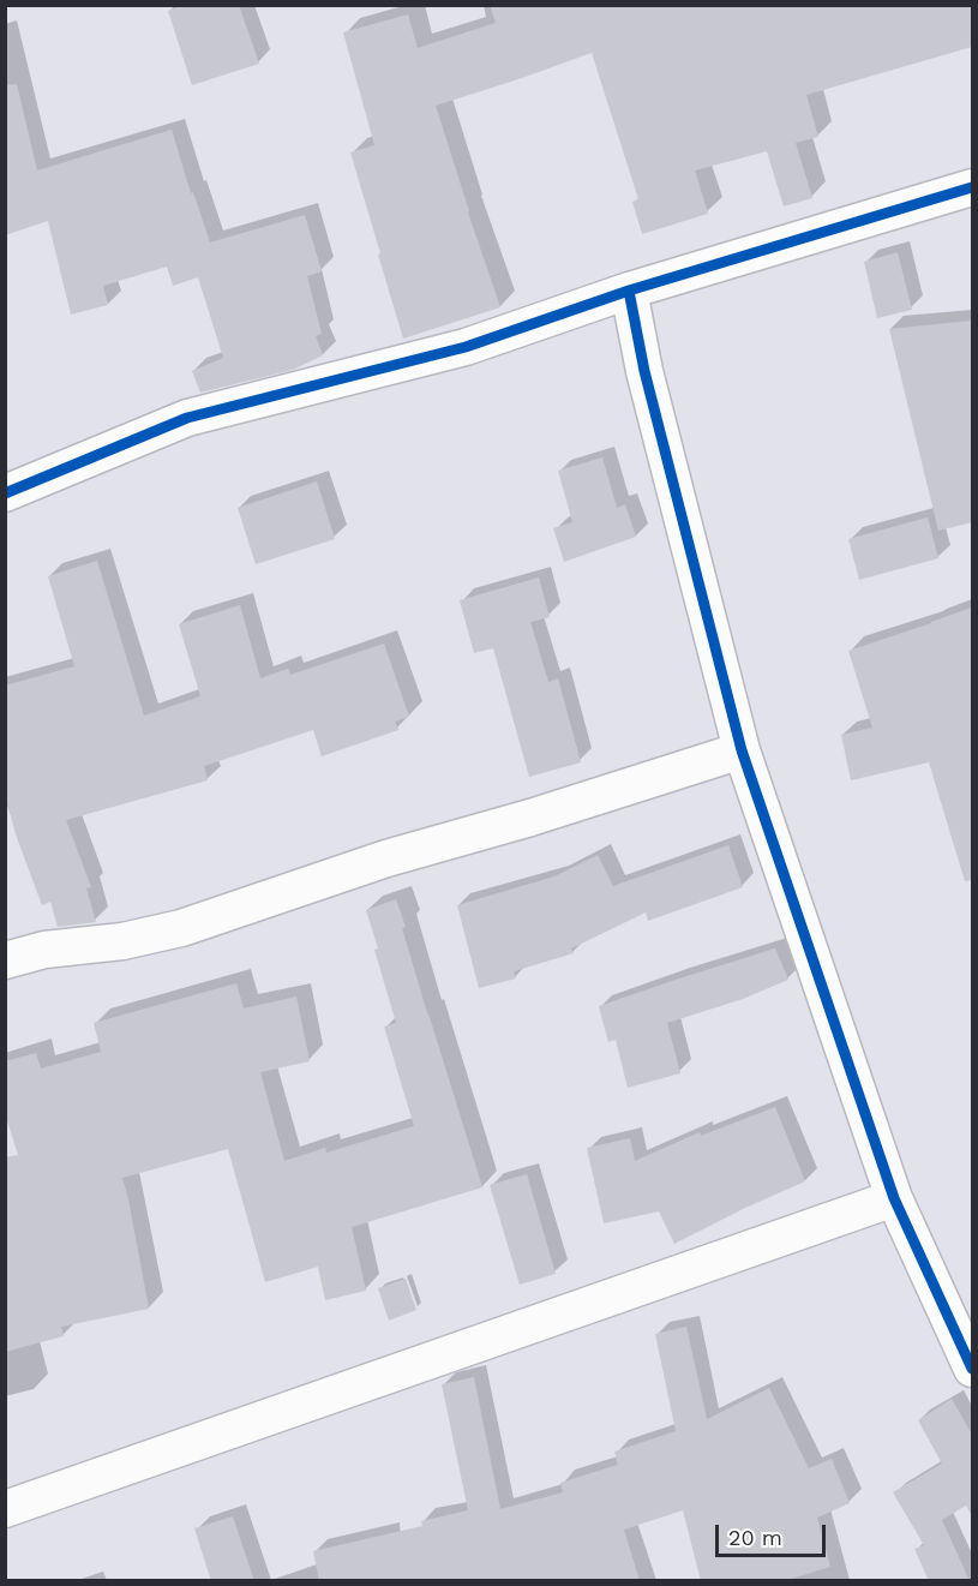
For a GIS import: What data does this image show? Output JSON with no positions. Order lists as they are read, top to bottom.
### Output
{
  "scale_bar": "20 m"
}
